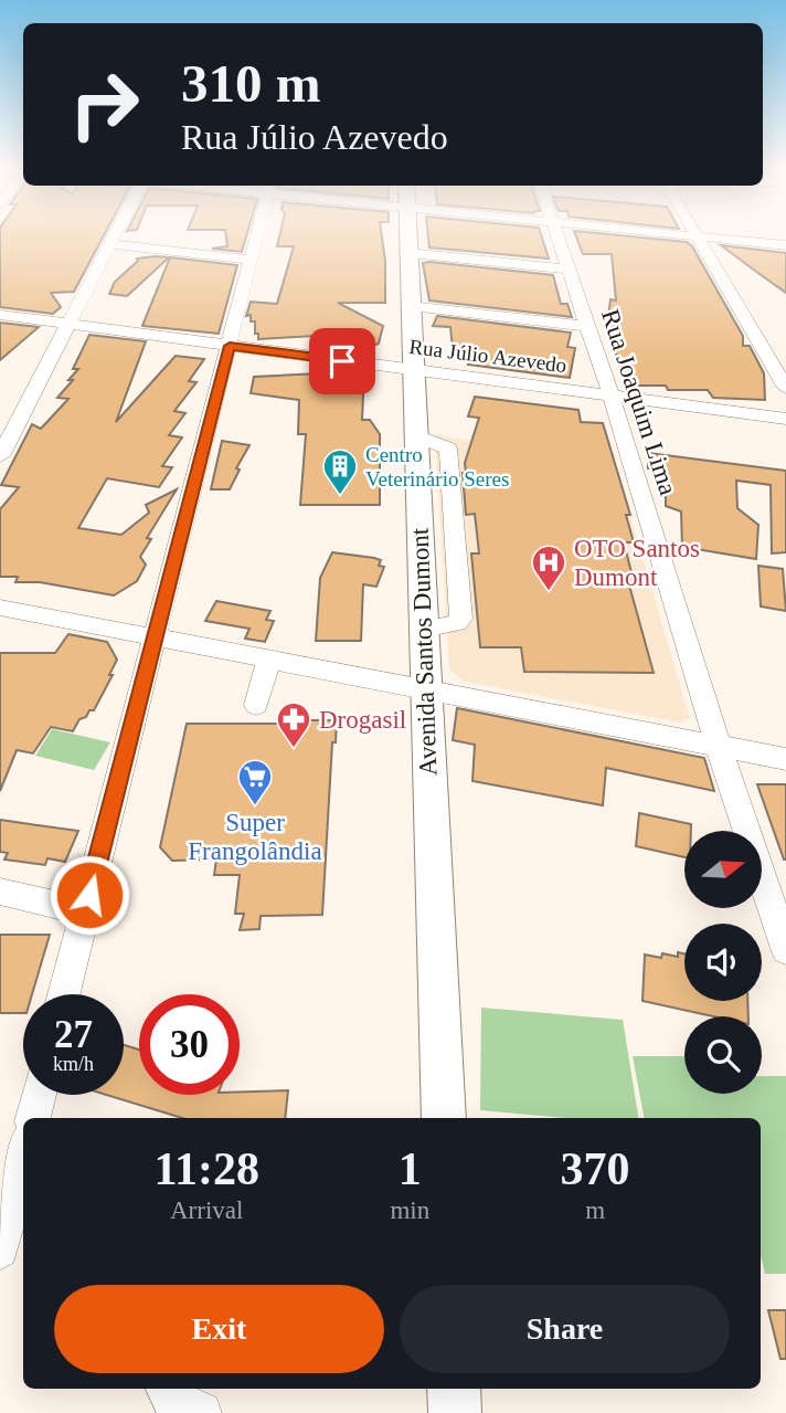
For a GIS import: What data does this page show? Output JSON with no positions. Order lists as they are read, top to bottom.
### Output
{
  "streets": {
    "main road": ["Avenida Santos Dumont"],
    "street": ["Rua Júlio Azevedo", "Rua Joaquim Lima"]
  },
  "crossings": [
    ["Rua Júlio Azevedo", "Rua Joaquim Lima"],
    ["Rua Júlio Azevedo", "Avenida Santos Dumont"]
  ],
  "places": {
    "building": ["Centro Veterinário Seres"],
    "hospital": ["OTO Santos Dumont"],
    "pharmacy": ["Drogasil"],
    "supermarket": ["Super Frangolândia"]
  },
  "north": "right",
  "page": {
    "turn": ["310 m", "Rua Júlio Azevedo"],
    "speed": "27 km/h",
    "limit": "30",
    "eta": [
      "11:28",
      "Arrival",
      "1",
      "min",
      "370",
      "m"
    ],
    "buttons": ["Exit", "Share"]
  }
}
